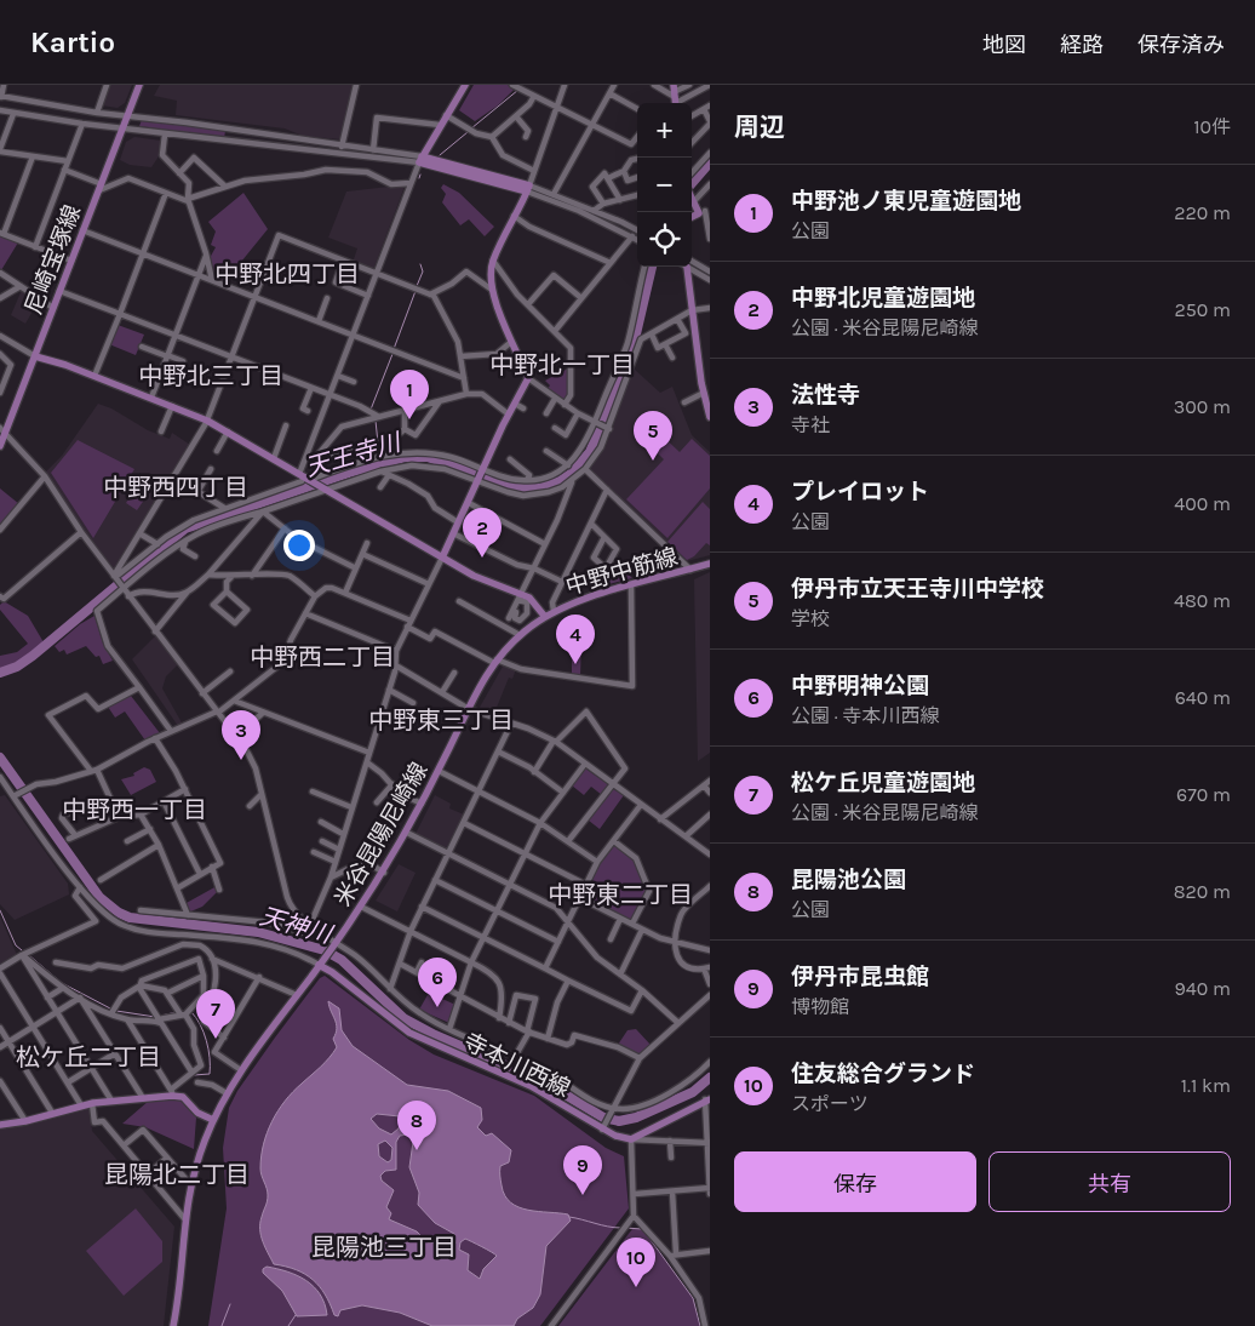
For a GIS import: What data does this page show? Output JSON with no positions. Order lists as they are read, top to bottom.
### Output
{
  "streets": {
    "main road": [
      "尼崎宝塚線",
      "中野中筋線",
      "米谷昆陽尼崎線",
      "寺本川西線"
    ]
  },
  "crossings": [
    ["中野中筋線", "米谷昆陽尼崎線"],
    ["米谷昆陽尼崎線", "寺本川西線"]
  ],
  "districts": [
    "中野北四丁目",
    "中野北一丁目",
    "中野北三丁目",
    "中野西四丁目",
    "中野西二丁目",
    "中野東三丁目",
    "中野西一丁目",
    "中野東二丁目",
    "松ケ丘二丁目",
    "昆陽北二丁目",
    "昆陽池三丁目"
  ],
  "water": ["天王寺川", "天神川"],
  "page": {
    "header": "Kartio",
    "nav": ["地図", "経路", "保存済み"],
    "heading": ["周辺", "10件"],
    "map_buttons": ["+", "−"],
    "list": [
      {
        "mark": "1",
        "name": "中野池ノ東児童遊園地",
        "note": "公園",
        "value": "220 m"
      },
      {
        "mark": "2",
        "name": "中野北児童遊園地",
        "note": "公園 · 米谷昆陽尼崎線",
        "value": "250 m"
      },
      {
        "mark": "3",
        "name": "法性寺",
        "note": "寺社",
        "value": "300 m"
      },
      {
        "mark": "4",
        "name": "プレイロット",
        "note": "公園",
        "value": "400 m"
      },
      {
        "mark": "5",
        "name": "伊丹市立天王寺川中学校",
        "note": "学校",
        "value": "480 m"
      },
      {
        "mark": "6",
        "name": "中野明神公園",
        "note": "公園 · 寺本川西線",
        "value": "640 m"
      },
      {
        "mark": "7",
        "name": "松ケ丘児童遊園地",
        "note": "公園 · 米谷昆陽尼崎線",
        "value": "670 m"
      },
      {
        "mark": "8",
        "name": "昆陽池公園",
        "note": "公園",
        "value": "820 m"
      },
      {
        "mark": "9",
        "name": "伊丹市昆虫館",
        "note": "博物館",
        "value": "940 m"
      },
      {
        "mark": "10",
        "name": "住友総合グランド",
        "note": "スポーツ",
        "value": "1.1 km"
      }
    ],
    "pins": [
      "1",
      "5",
      "2",
      "4",
      "3",
      "6",
      "7",
      "8",
      "9",
      "10"
    ],
    "buttons": ["保存", "共有"]
  }
}
